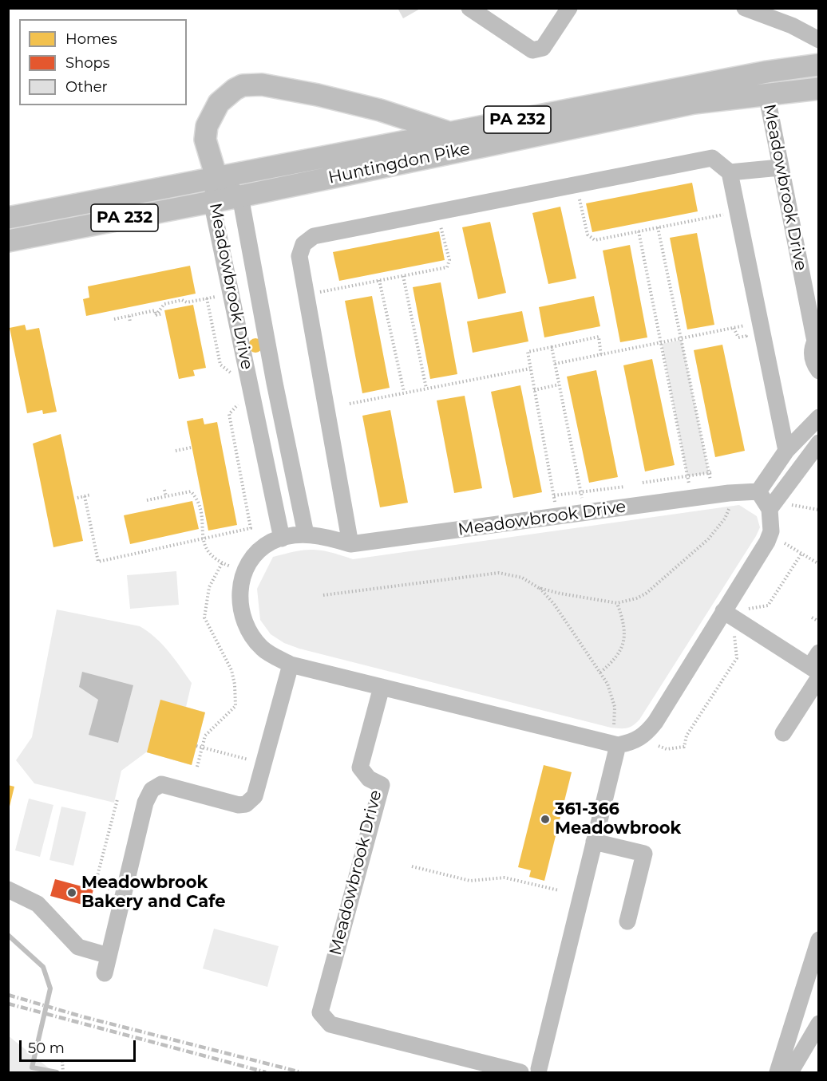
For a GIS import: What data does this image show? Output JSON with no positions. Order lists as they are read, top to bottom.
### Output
{
  "streets": {
    "main road": ["PA 232", "Huntingdon Pike"],
    "street": ["Meadowbrook Drive"]
  },
  "crossings": [
    ["Huntingdon Pike", "Meadowbrook Drive"]
  ],
  "places": ["361-366 Meadowbrook", "Meadowbrook Bakery and Cafe"],
  "legend": ["Homes", "Shops", "Other"],
  "scale_bar": "50 m"
}
